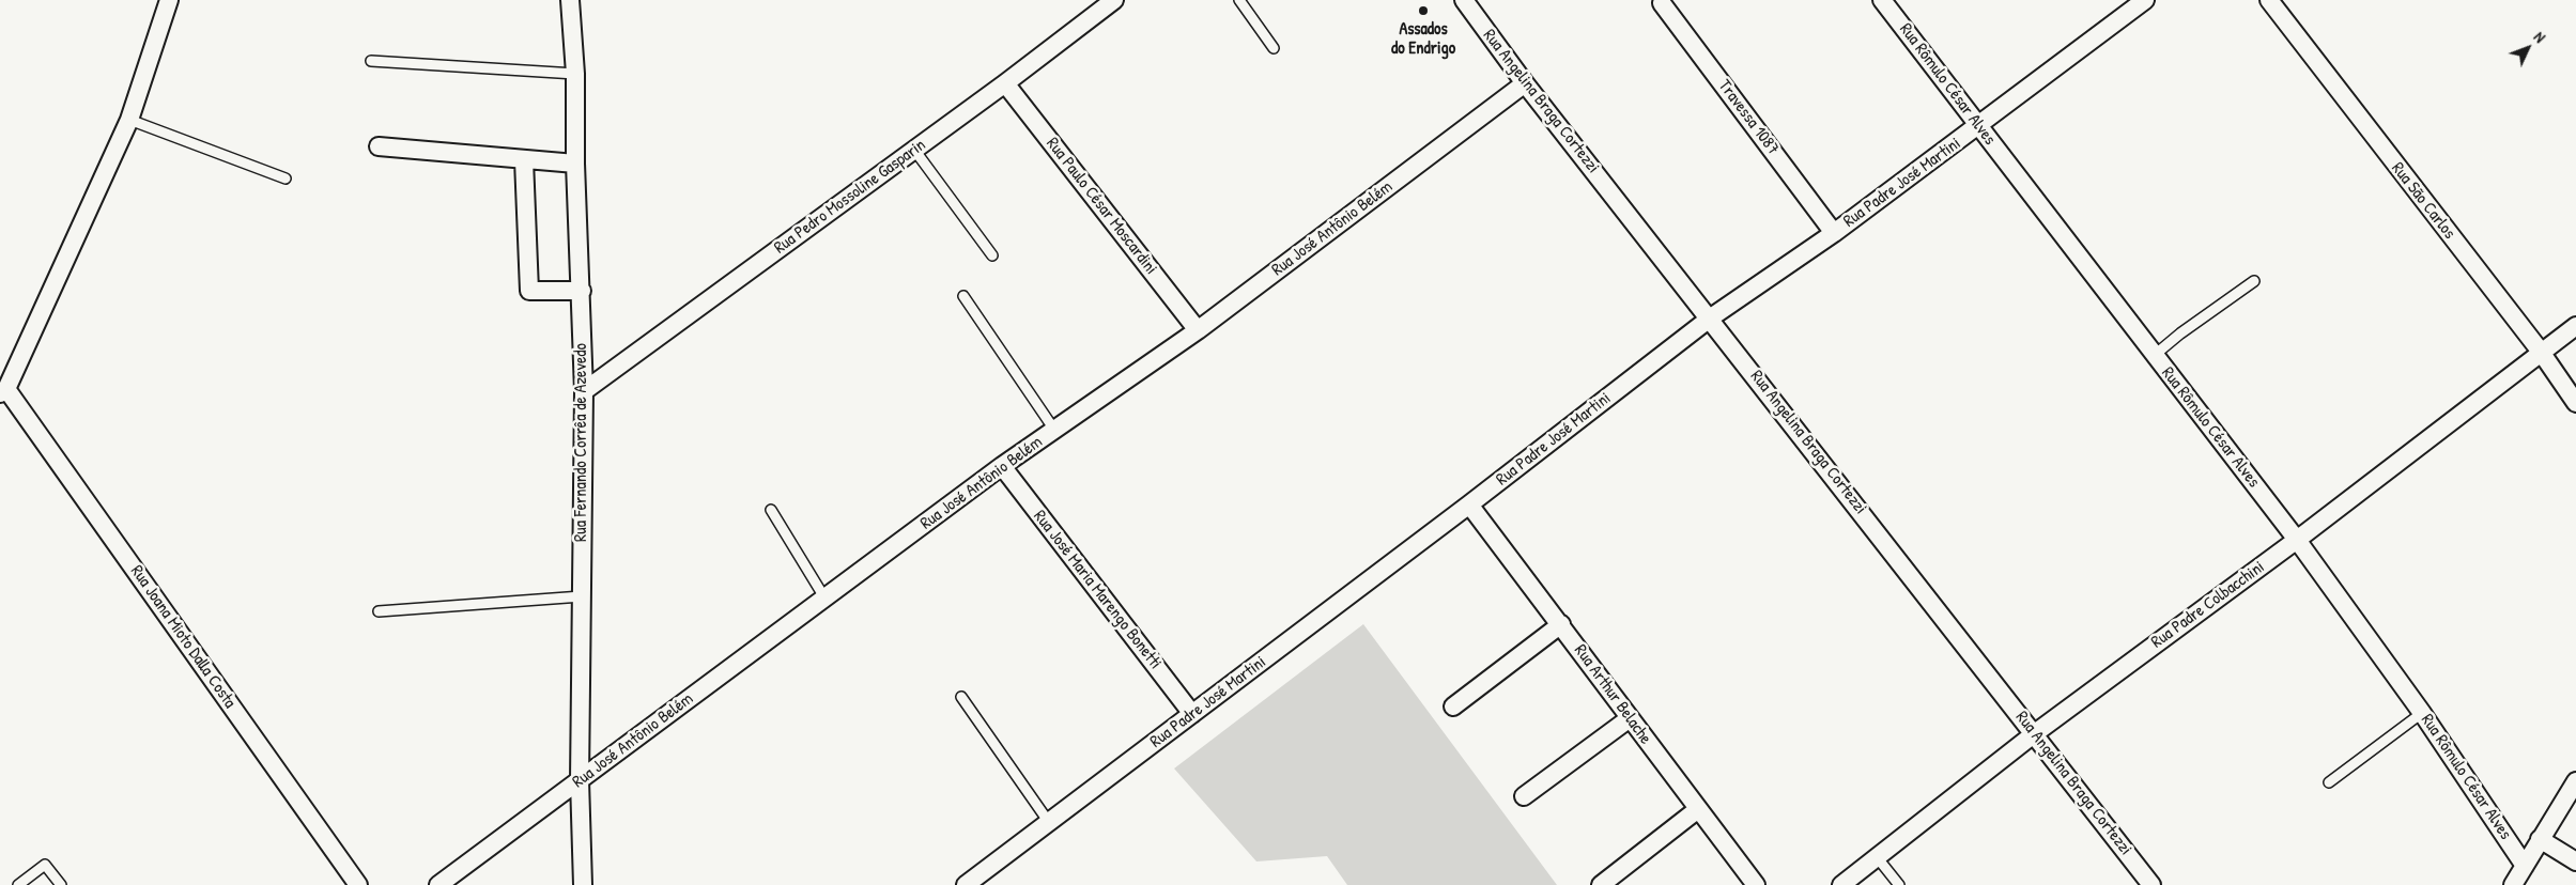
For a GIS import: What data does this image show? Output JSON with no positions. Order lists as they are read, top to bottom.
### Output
{
  "streets": {
    "street": [
      "Rua Rômulo César Alves",
      "Rua Angelina Braga Cortezzi",
      "Travessa 1087",
      "Rua Padre José Martini",
      "Rua Pedro Mossoline Gasparin",
      "Rua São Carlos",
      "Rua Paulo César Moscardini",
      "Rua José Antônio Belém",
      "Rua Fernando Corrêa de Azevedo",
      "Rua José Maria Marengo Bonetti",
      "Rua Padre Colbacchini",
      "Rua Joana Mioto Dalla Costa",
      "Rua Arthur Belache"
    ]
  },
  "crossings": [
    ["Rua Rômulo César Alves", "Rua Padre José Martini"],
    ["Rua Rômulo César Alves", "Rua Padre Colbacchini"],
    ["Rua Angelina Braga Cortezzi", "Rua Padre José Martini"],
    ["Rua Angelina Braga Cortezzi", "Rua José Antônio Belém"],
    ["Rua Angelina Braga Cortezzi", "Rua Padre Colbacchini"],
    ["Travessa 1087", "Rua Padre José Martini"],
    ["Rua Padre José Martini", "Rua José Maria Marengo Bonetti"],
    ["Rua Padre José Martini", "Rua Arthur Belache"],
    ["Rua Pedro Mossoline Gasparin", "Rua Paulo César Moscardini"],
    ["Rua Pedro Mossoline Gasparin", "Rua Fernando Corrêa de Azevedo"],
    ["Rua São Carlos", "Rua Padre Colbacchini"],
    ["Rua Paulo César Moscardini", "Rua José Antônio Belém"],
    ["Rua José Antônio Belém", "Rua Fernando Corrêa de Azevedo"],
    ["Rua José Antônio Belém", "Rua José Maria Marengo Bonetti"]
  ],
  "places": ["Assados do Endrigo"],
  "north": "top right"
}
